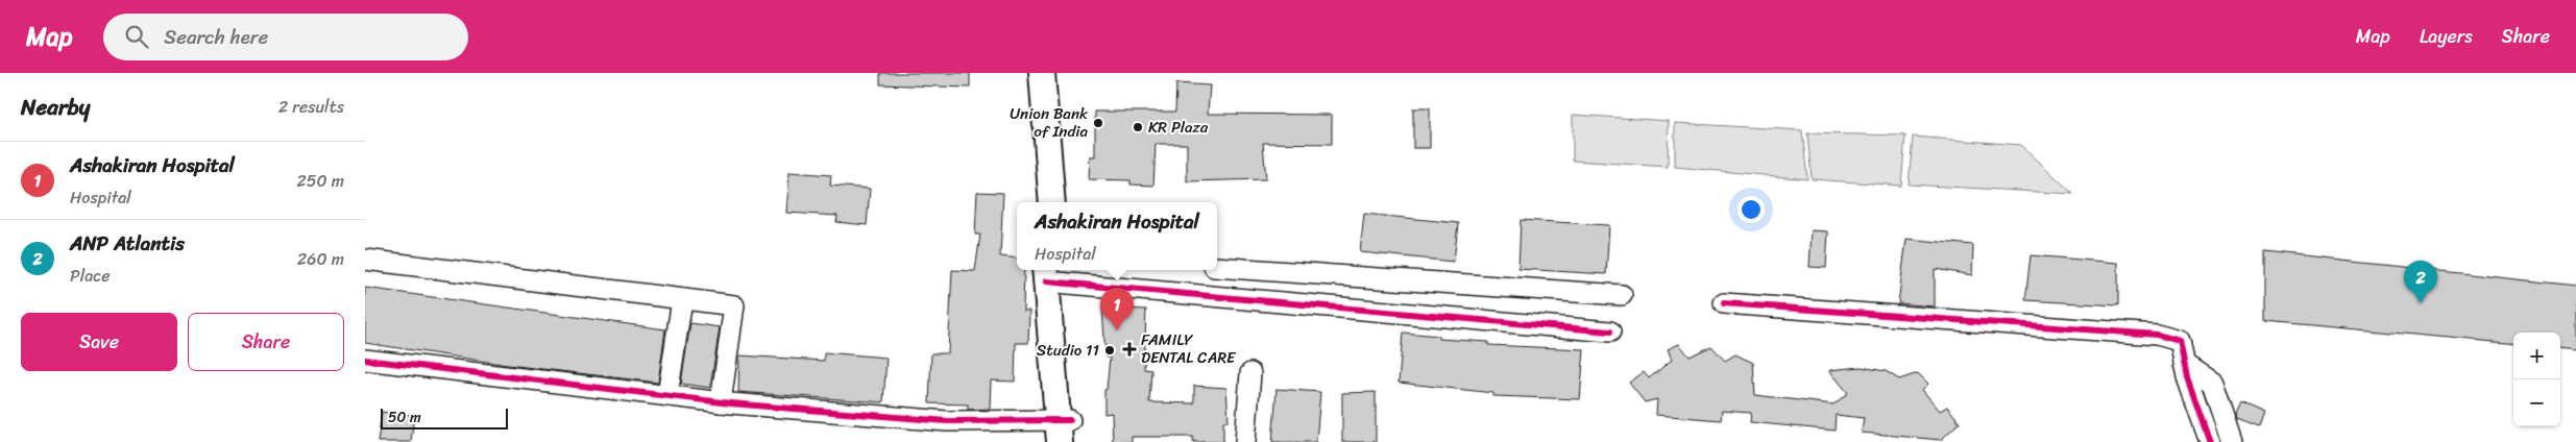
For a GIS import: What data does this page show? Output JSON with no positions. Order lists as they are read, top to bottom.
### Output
{
  "places": {
    "other": ["Union Bank of India", "KR Plaza", "Studio 11"],
    "health": ["FAMILY DENTAL CARE"]
  },
  "scale_bar": "50 m",
  "page": {
    "header": "Map",
    "search": "Search here",
    "nav": ["Map", "Layers", "Share"],
    "heading": ["Nearby", "2 results"],
    "list": [
      {
        "mark": "1",
        "name": "Ashakiran Hospital",
        "note": "Hospital",
        "value": "250 m"
      },
      {
        "mark": "2",
        "name": "ANP Atlantis",
        "note": "Place",
        "value": "260 m"
      }
    ],
    "popup": ["Ashakiran Hospital", "Hospital"],
    "pins": ["2", "1"],
    "buttons": ["Save", "Share"],
    "map_buttons": ["+", "−"],
    "scale": "50 m"
  }
}
